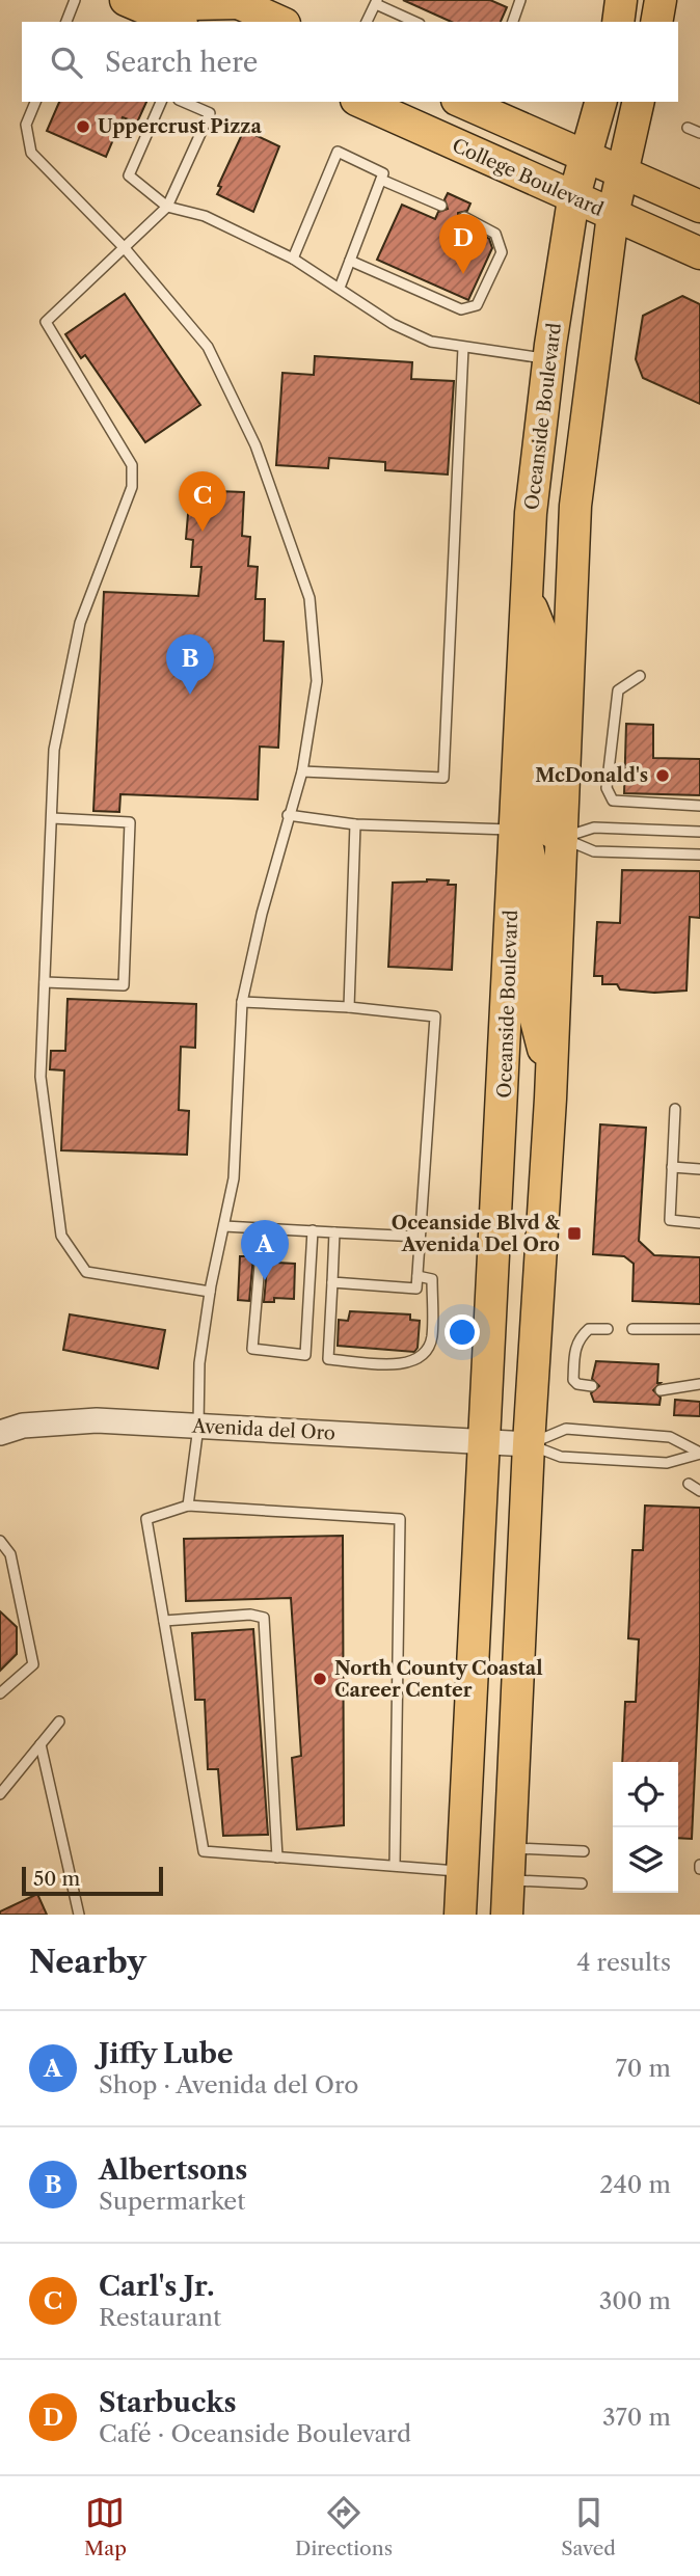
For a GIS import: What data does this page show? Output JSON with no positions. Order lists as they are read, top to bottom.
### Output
{
  "streets": {
    "main road": ["College Boulevard", "Oceanside Boulevard"],
    "street": ["Avenida del Oro"]
  },
  "crossings": [
    ["College Boulevard", "Oceanside Boulevard"],
    ["Oceanside Boulevard", "Avenida del Oro"]
  ],
  "places": {
    "other": ["Uppercrust Pizza", "McDonald's", "North County Coastal Career Center"],
    "transit": ["Oceanside Blvd & Avenida Del Oro"]
  },
  "scale_bar": "50 m",
  "page": {
    "search": "Search here",
    "pins": [
      "D",
      "C",
      "B",
      "A"
    ],
    "scale": "50 m",
    "heading": ["Nearby", "4 results"],
    "list": [
      {
        "mark": "A",
        "name": "Jiffy Lube",
        "note": "Shop · Avenida del Oro",
        "value": "70 m"
      },
      {
        "mark": "B",
        "name": "Albertsons",
        "note": "Supermarket",
        "value": "240 m"
      },
      {
        "mark": "C",
        "name": "Carl's Jr.",
        "note": "Restaurant",
        "value": "300 m"
      },
      {
        "mark": "D",
        "name": "Starbucks",
        "note": "Café · Oceanside Boulevard",
        "value": "370 m"
      }
    ],
    "nav": ["Map", "Directions", "Saved"]
  }
}
